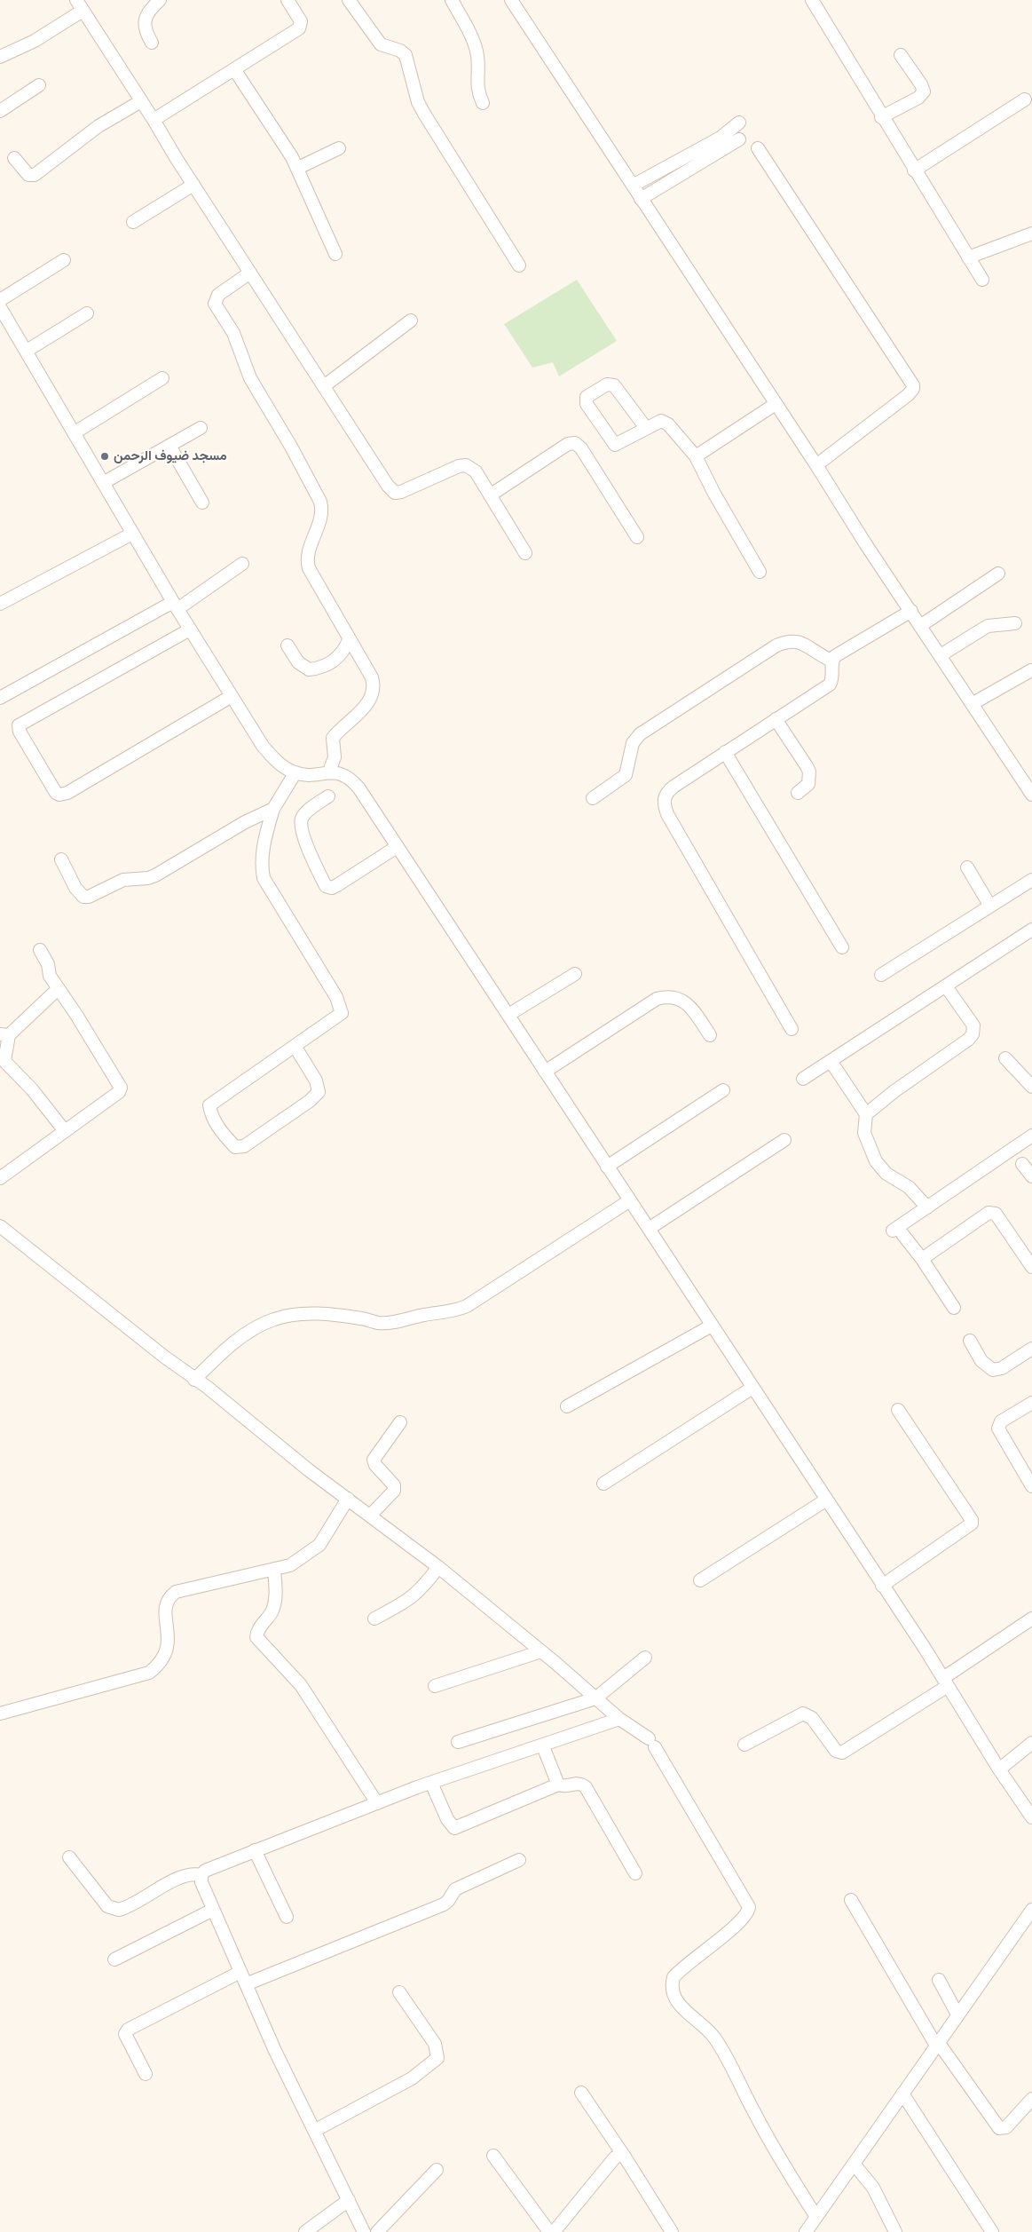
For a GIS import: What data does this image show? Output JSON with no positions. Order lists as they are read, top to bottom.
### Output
{
  "places": ["مسجد ضيوف الرحمن"]
}
